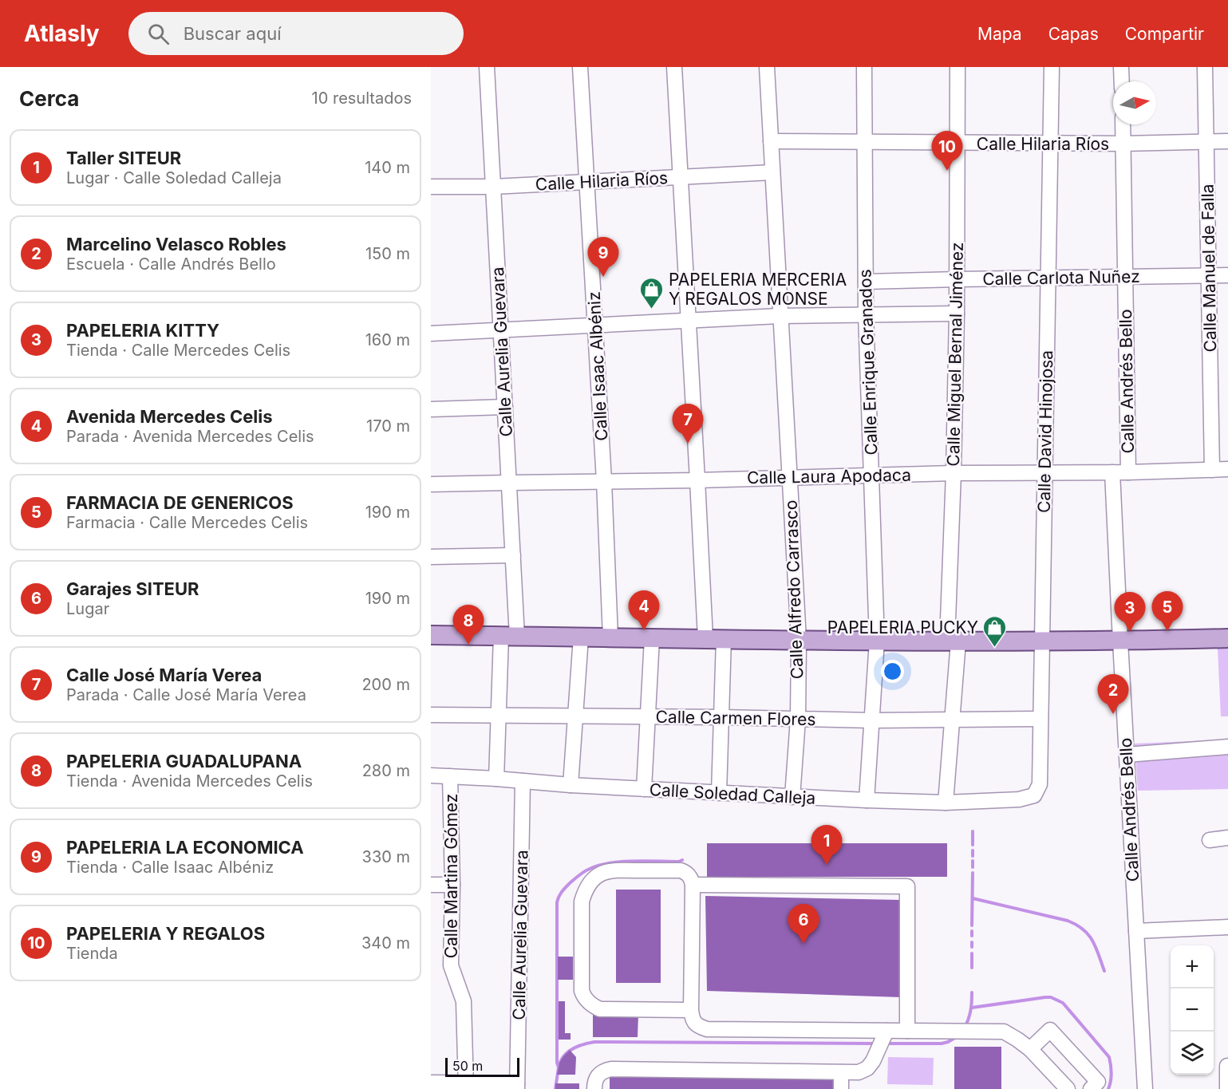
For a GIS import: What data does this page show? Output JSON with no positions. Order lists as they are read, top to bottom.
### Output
{
  "streets": {
    "street": [
      "Calle Hilaria Ríos",
      "Calle Manuel de Falla",
      "Calle Carlota Nuñez",
      "Calle Aurelia Guevara",
      "Calle Miguel Bernal Jiménez",
      "Calle Enrique Granados",
      "Calle Isaac Albéniz",
      "Calle Andrés Bello",
      "Calle David Hinojosa",
      "Calle Laura Apodaca",
      "Calle Alfredo Carrasco",
      "Calle Carmen Flores",
      "Calle Soledad Calleja",
      "Calle Martina Gómez"
    ]
  },
  "crossings": [
    ["Calle Hilaria Ríos", "Calle Manuel de Falla"],
    ["Calle Hilaria Ríos", "Calle Aurelia Guevara"],
    ["Calle Hilaria Ríos", "Calle Miguel Bernal Jiménez"],
    ["Calle Hilaria Ríos", "Calle Enrique Granados"],
    ["Calle Hilaria Ríos", "Calle Isaac Albéniz"],
    ["Calle Hilaria Ríos", "Calle Andrés Bello"],
    ["Calle Hilaria Ríos", "Calle David Hinojosa"],
    ["Calle Hilaria Ríos", "Calle Alfredo Carrasco"],
    ["Calle Manuel de Falla", "Calle Carlota Nuñez"],
    ["Calle Manuel de Falla", "Calle Laura Apodaca"],
    ["Calle Carlota Nuñez", "Calle Miguel Bernal Jiménez"],
    ["Calle Carlota Nuñez", "Calle Enrique Granados"],
    ["Calle Carlota Nuñez", "Calle Andrés Bello"],
    ["Calle Carlota Nuñez", "Calle David Hinojosa"],
    ["Calle Aurelia Guevara", "Calle Laura Apodaca"],
    ["Calle Aurelia Guevara", "Calle Carmen Flores"],
    ["Calle Aurelia Guevara", "Calle Soledad Calleja"],
    ["Calle Miguel Bernal Jiménez", "Calle Laura Apodaca"],
    ["Calle Miguel Bernal Jiménez", "Calle Carmen Flores"],
    ["Calle Miguel Bernal Jiménez", "Calle Soledad Calleja"],
    ["Calle Enrique Granados", "Calle Laura Apodaca"],
    ["Calle Enrique Granados", "Calle Carmen Flores"],
    ["Calle Enrique Granados", "Calle Soledad Calleja"],
    ["Calle Isaac Albéniz", "Calle Laura Apodaca"],
    ["Calle Andrés Bello", "Calle Laura Apodaca"],
    ["Calle David Hinojosa", "Calle Laura Apodaca"],
    ["Calle David Hinojosa", "Calle Carmen Flores"],
    ["Calle David Hinojosa", "Calle Soledad Calleja"],
    ["Calle Laura Apodaca", "Calle Alfredo Carrasco"],
    ["Calle Alfredo Carrasco", "Calle Carmen Flores"],
    ["Calle Alfredo Carrasco", "Calle Soledad Calleja"],
    ["Calle Soledad Calleja", "Calle Martina Gómez"]
  ],
  "places": {
    "shop": ["PAPELERIA MERCERIA Y REGALOS MONSE", "PAPELERIA PUCKY"]
  },
  "scale_bar": "50 m",
  "north": "right",
  "page": {
    "header": "Atlasly",
    "search": "Buscar aquí",
    "nav": ["Mapa", "Capas", "Compartir"],
    "heading": ["Cerca", "10 resultados"],
    "list": [
      {
        "mark": "1",
        "name": "Taller SITEUR",
        "note": "Lugar · Calle Soledad Calleja",
        "value": "140 m"
      },
      {
        "mark": "2",
        "name": "Marcelino Velasco Robles",
        "note": "Escuela · Calle Andrés Bello",
        "value": "150 m"
      },
      {
        "mark": "3",
        "name": "PAPELERIA KITTY",
        "note": "Tienda · Calle Mercedes Celis",
        "value": "160 m"
      },
      {
        "mark": "4",
        "name": "Avenida Mercedes Celis",
        "note": "Parada · Avenida Mercedes Celis",
        "value": "170 m"
      },
      {
        "mark": "5",
        "name": "FARMACIA DE GENERICOS",
        "note": "Farmacia · Calle Mercedes Celis",
        "value": "190 m"
      },
      {
        "mark": "6",
        "name": "Garajes SITEUR",
        "note": "Lugar",
        "value": "190 m"
      },
      {
        "mark": "7",
        "name": "Calle José María Verea",
        "note": "Parada · Calle José María Verea",
        "value": "200 m"
      },
      {
        "mark": "8",
        "name": "PAPELERIA GUADALUPANA",
        "note": "Tienda · Avenida Mercedes Celis",
        "value": "280 m"
      },
      {
        "mark": "9",
        "name": "PAPELERIA LA ECONOMICA",
        "note": "Tienda · Calle Isaac Albéniz",
        "value": "330 m"
      },
      {
        "mark": "10",
        "name": "PAPELERIA Y REGALOS",
        "note": "Tienda",
        "value": "340 m"
      }
    ],
    "pins": [
      "10",
      "9",
      "7",
      "4",
      "5",
      "3",
      "8",
      "2",
      "1",
      "6"
    ],
    "map_buttons": ["+", "−"],
    "scale": "50 m"
  }
}
